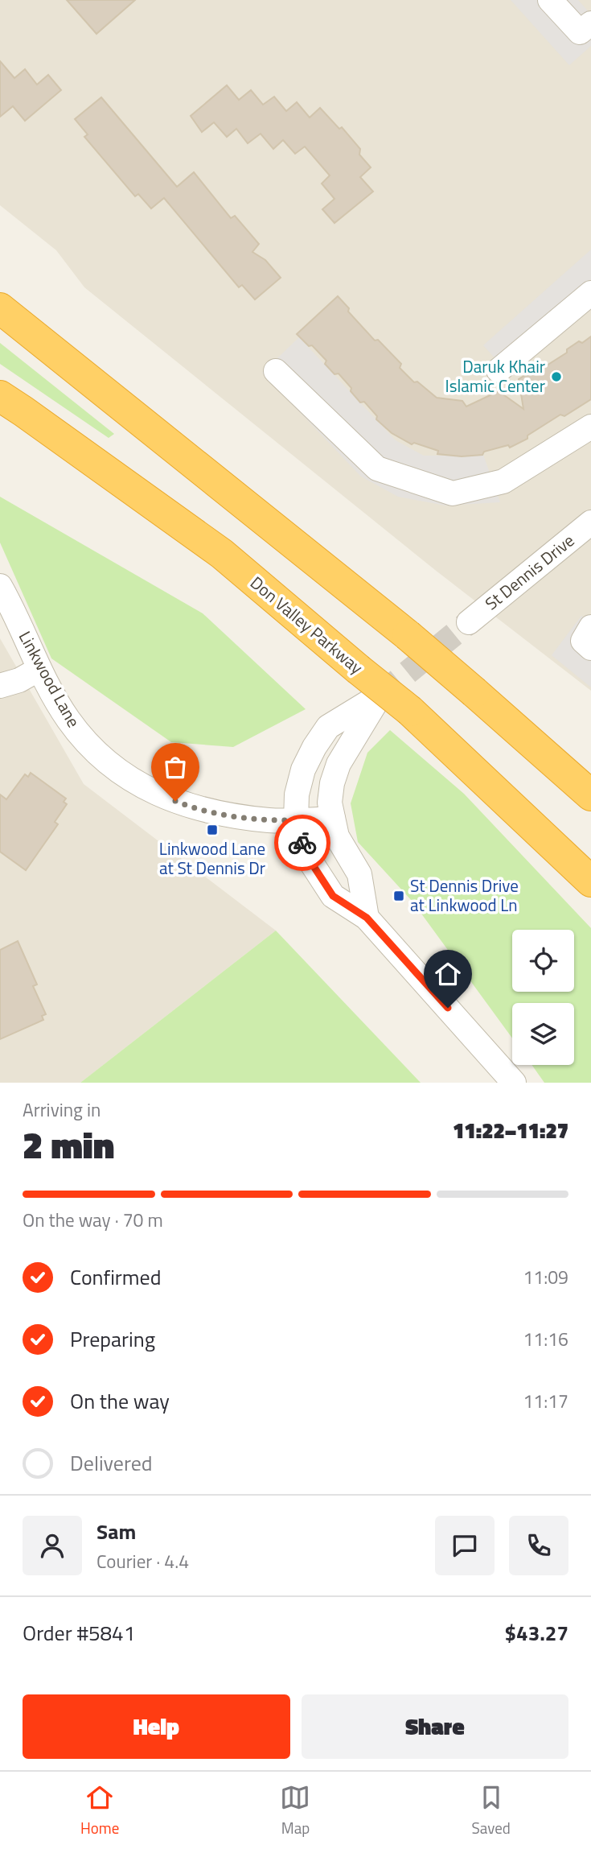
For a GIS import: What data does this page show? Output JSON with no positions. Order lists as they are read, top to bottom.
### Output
{
  "streets": {
    "highway": ["Don Valley Parkway"],
    "street": ["St Dennis Drive", "Linkwood Lane"]
  },
  "places": {
    "other": ["Daruk Khair Islamic Center"],
    "transit": ["Linkwood Lane at St Dennis Dr", "St Dennis Drive at Linkwood Ln"]
  },
  "page": {
    "heading": ["2 min", "Arriving in", "11:22–11:27"],
    "panel": [
      "Sam",
      "Courier · 4.4",
      "Order #5841",
      "$43.27"
    ],
    "bar": "On the way · 70 m",
    "list": [
      ["Confirmed", "11:09"],
      ["Preparing", "11:16"],
      ["On the way", "11:17"],
      "Delivered"
    ],
    "buttons": ["Help", "Share"],
    "tabs": ["Home", "Map", "Saved"]
  }
}
